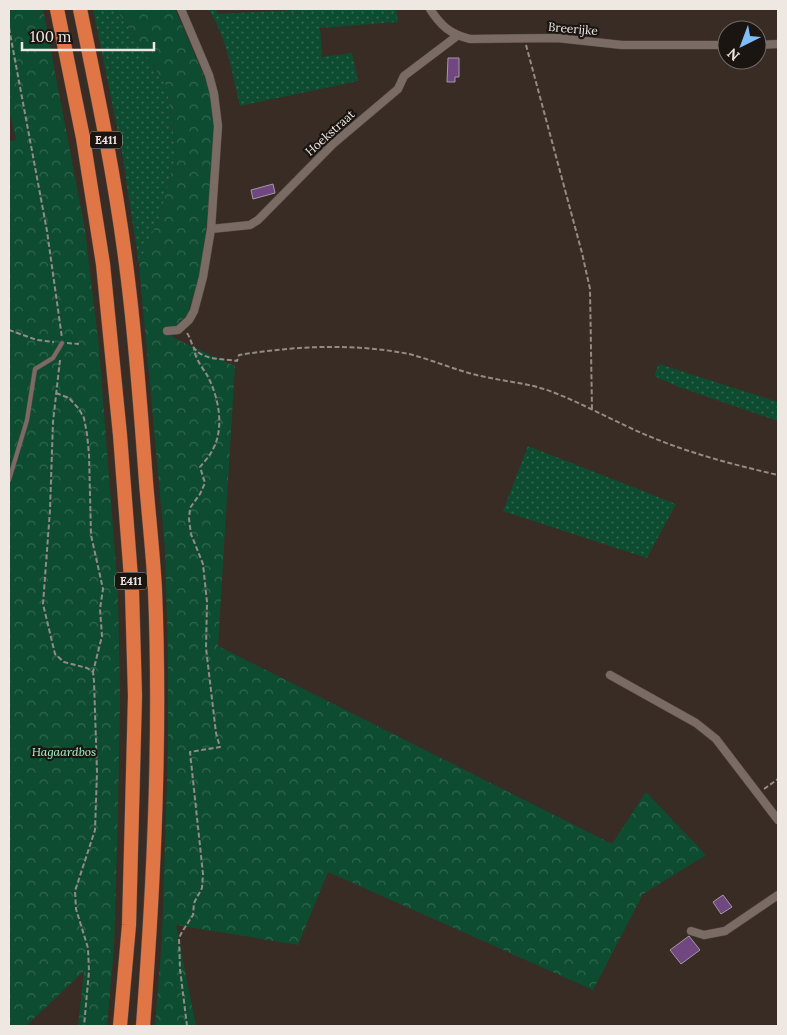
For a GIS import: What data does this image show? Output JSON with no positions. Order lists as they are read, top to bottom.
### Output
{
  "streets": {
    "highway": ["E411"],
    "street": ["Breerijke", "Hoekstraat"]
  },
  "crossings": [
    ["Breerijke", "Hoekstraat"]
  ],
  "parks": ["Hagaardbos"],
  "scale_bar": "100 m",
  "north": "bottom left"
}
